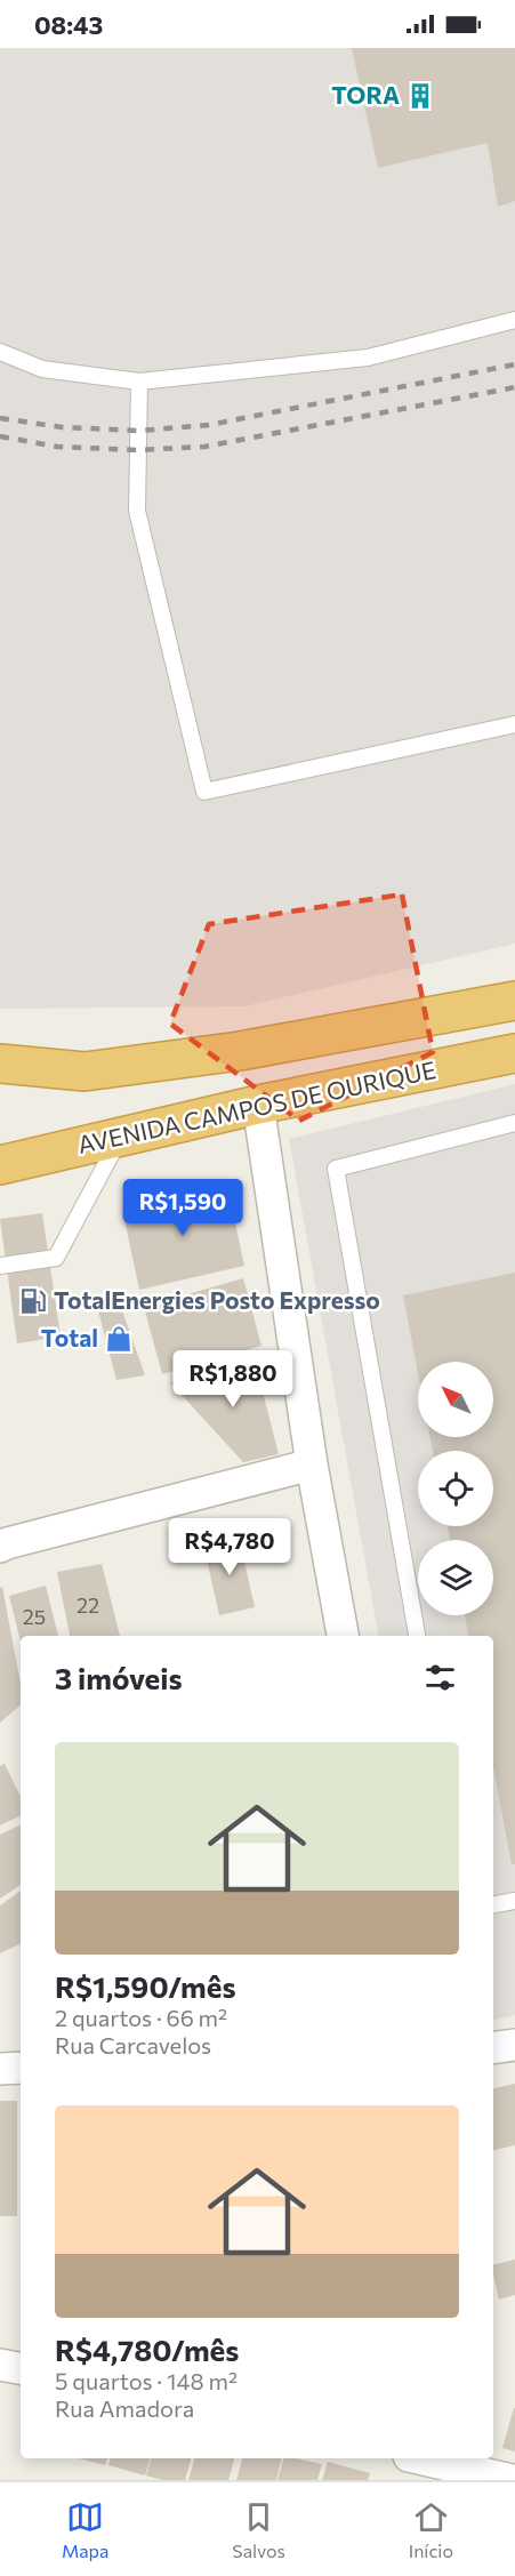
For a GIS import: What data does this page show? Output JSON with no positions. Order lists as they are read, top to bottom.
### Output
{
  "streets": {
    "highway": ["AVENIDA CAMPOS DE OURIQUE"]
  },
  "places": {
    "building": ["TORA"],
    "fuel station": ["TotalEnergies Posto Expresso"],
    "shop": ["Total"]
  },
  "house_numbers": ["22", "25"],
  "north": "top left",
  "page": {
    "status": "08:43",
    "price": ["R$1,590", "R$1,880", "R$4,780"],
    "heading": "3 imóveis",
    "list": [
      {
        "name": "R$1,590/mês",
        "note": "2 quartos · 66 m² · Rua Carcavelos"
      },
      {
        "name": "R$4,780/mês",
        "note": "5 quartos · 148 m² · Rua Amadora"
      }
    ],
    "tabs": ["Mapa", "Salvos", "Início"]
  }
}
